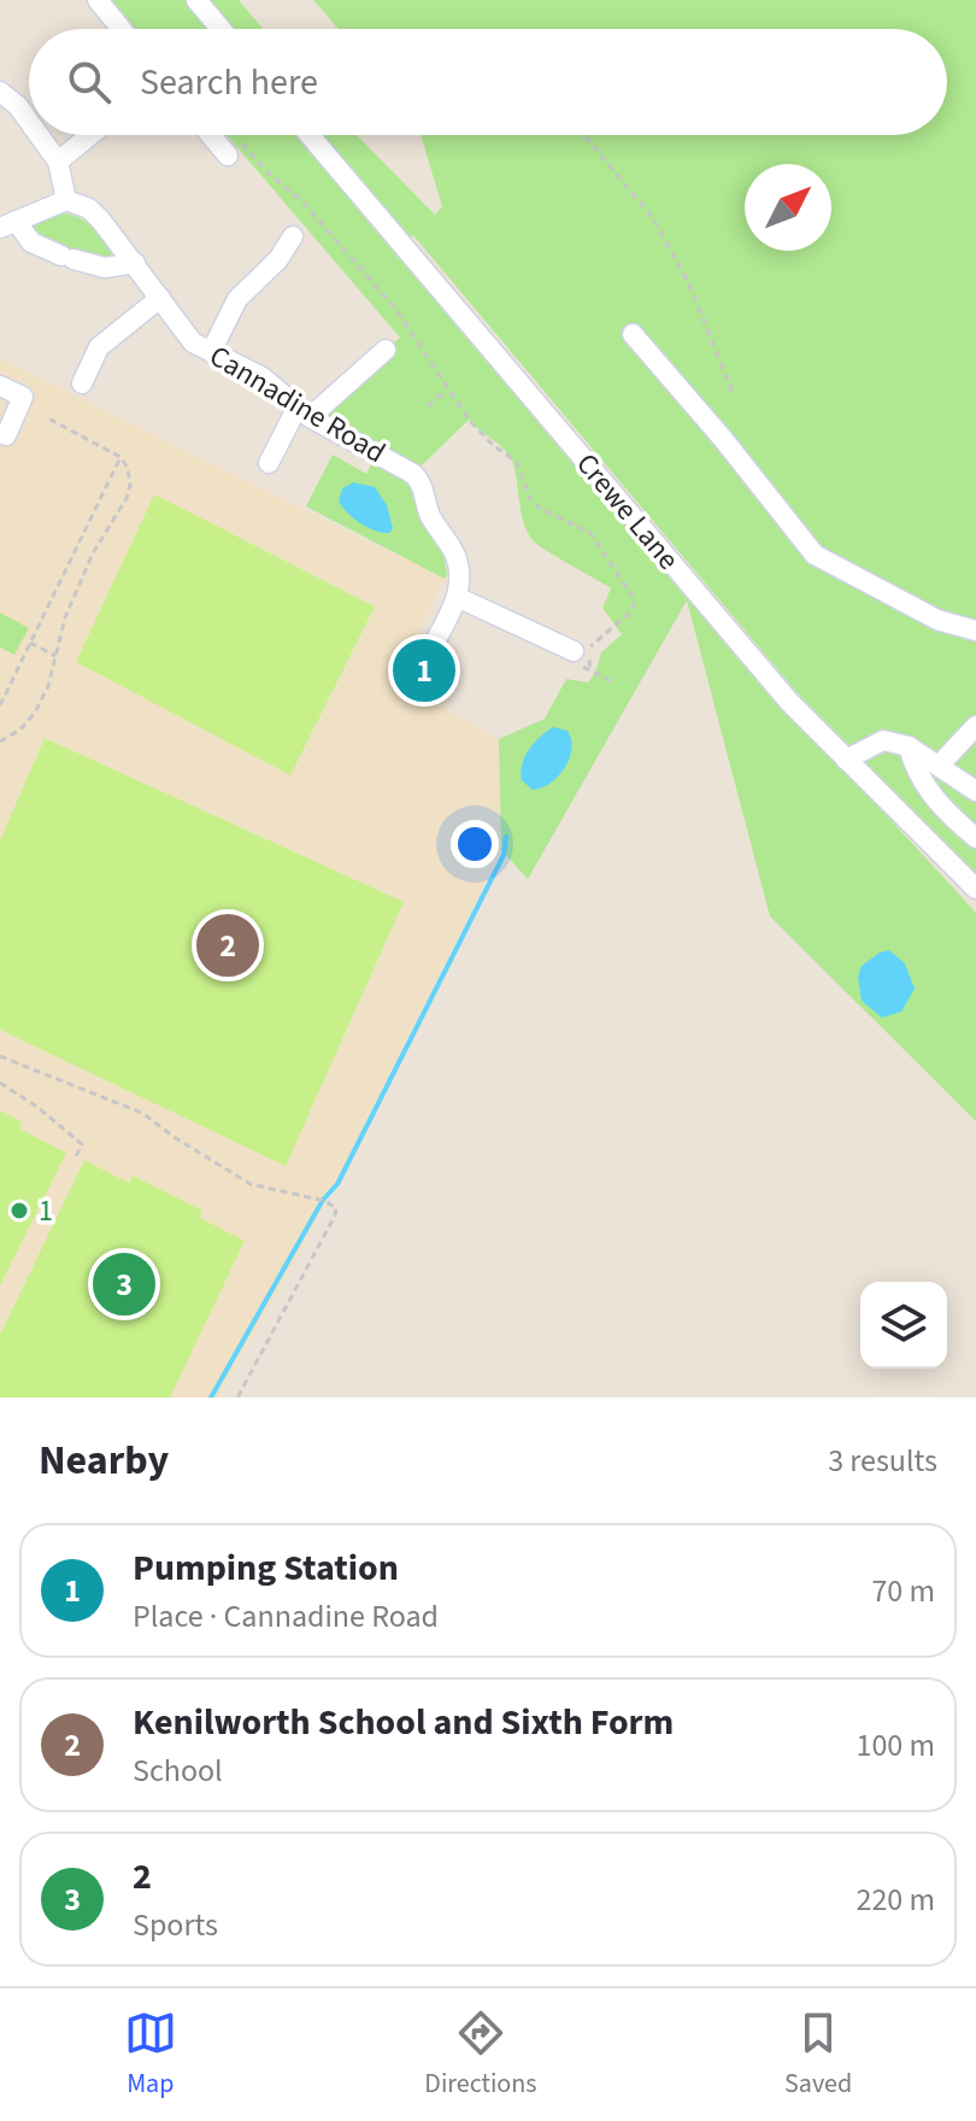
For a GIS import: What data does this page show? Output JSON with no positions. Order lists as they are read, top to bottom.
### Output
{
  "streets": {
    "street": ["Cannadine Road", "Crewe Lane"]
  },
  "places": ["1"],
  "north": "top right",
  "page": {
    "search": "Search here",
    "pins": ["1", "2", "3"],
    "heading": ["Nearby", "3 results"],
    "list": [
      {
        "mark": "1",
        "name": "Pumping Station",
        "note": "Place · Cannadine Road",
        "value": "70 m"
      },
      {
        "mark": "2",
        "name": "Kenilworth School and Sixth Form",
        "note": "School",
        "value": "100 m"
      },
      {
        "mark": "3",
        "name": "2",
        "note": "Sports",
        "value": "220 m"
      }
    ],
    "nav": ["Map", "Directions", "Saved"]
  }
}
